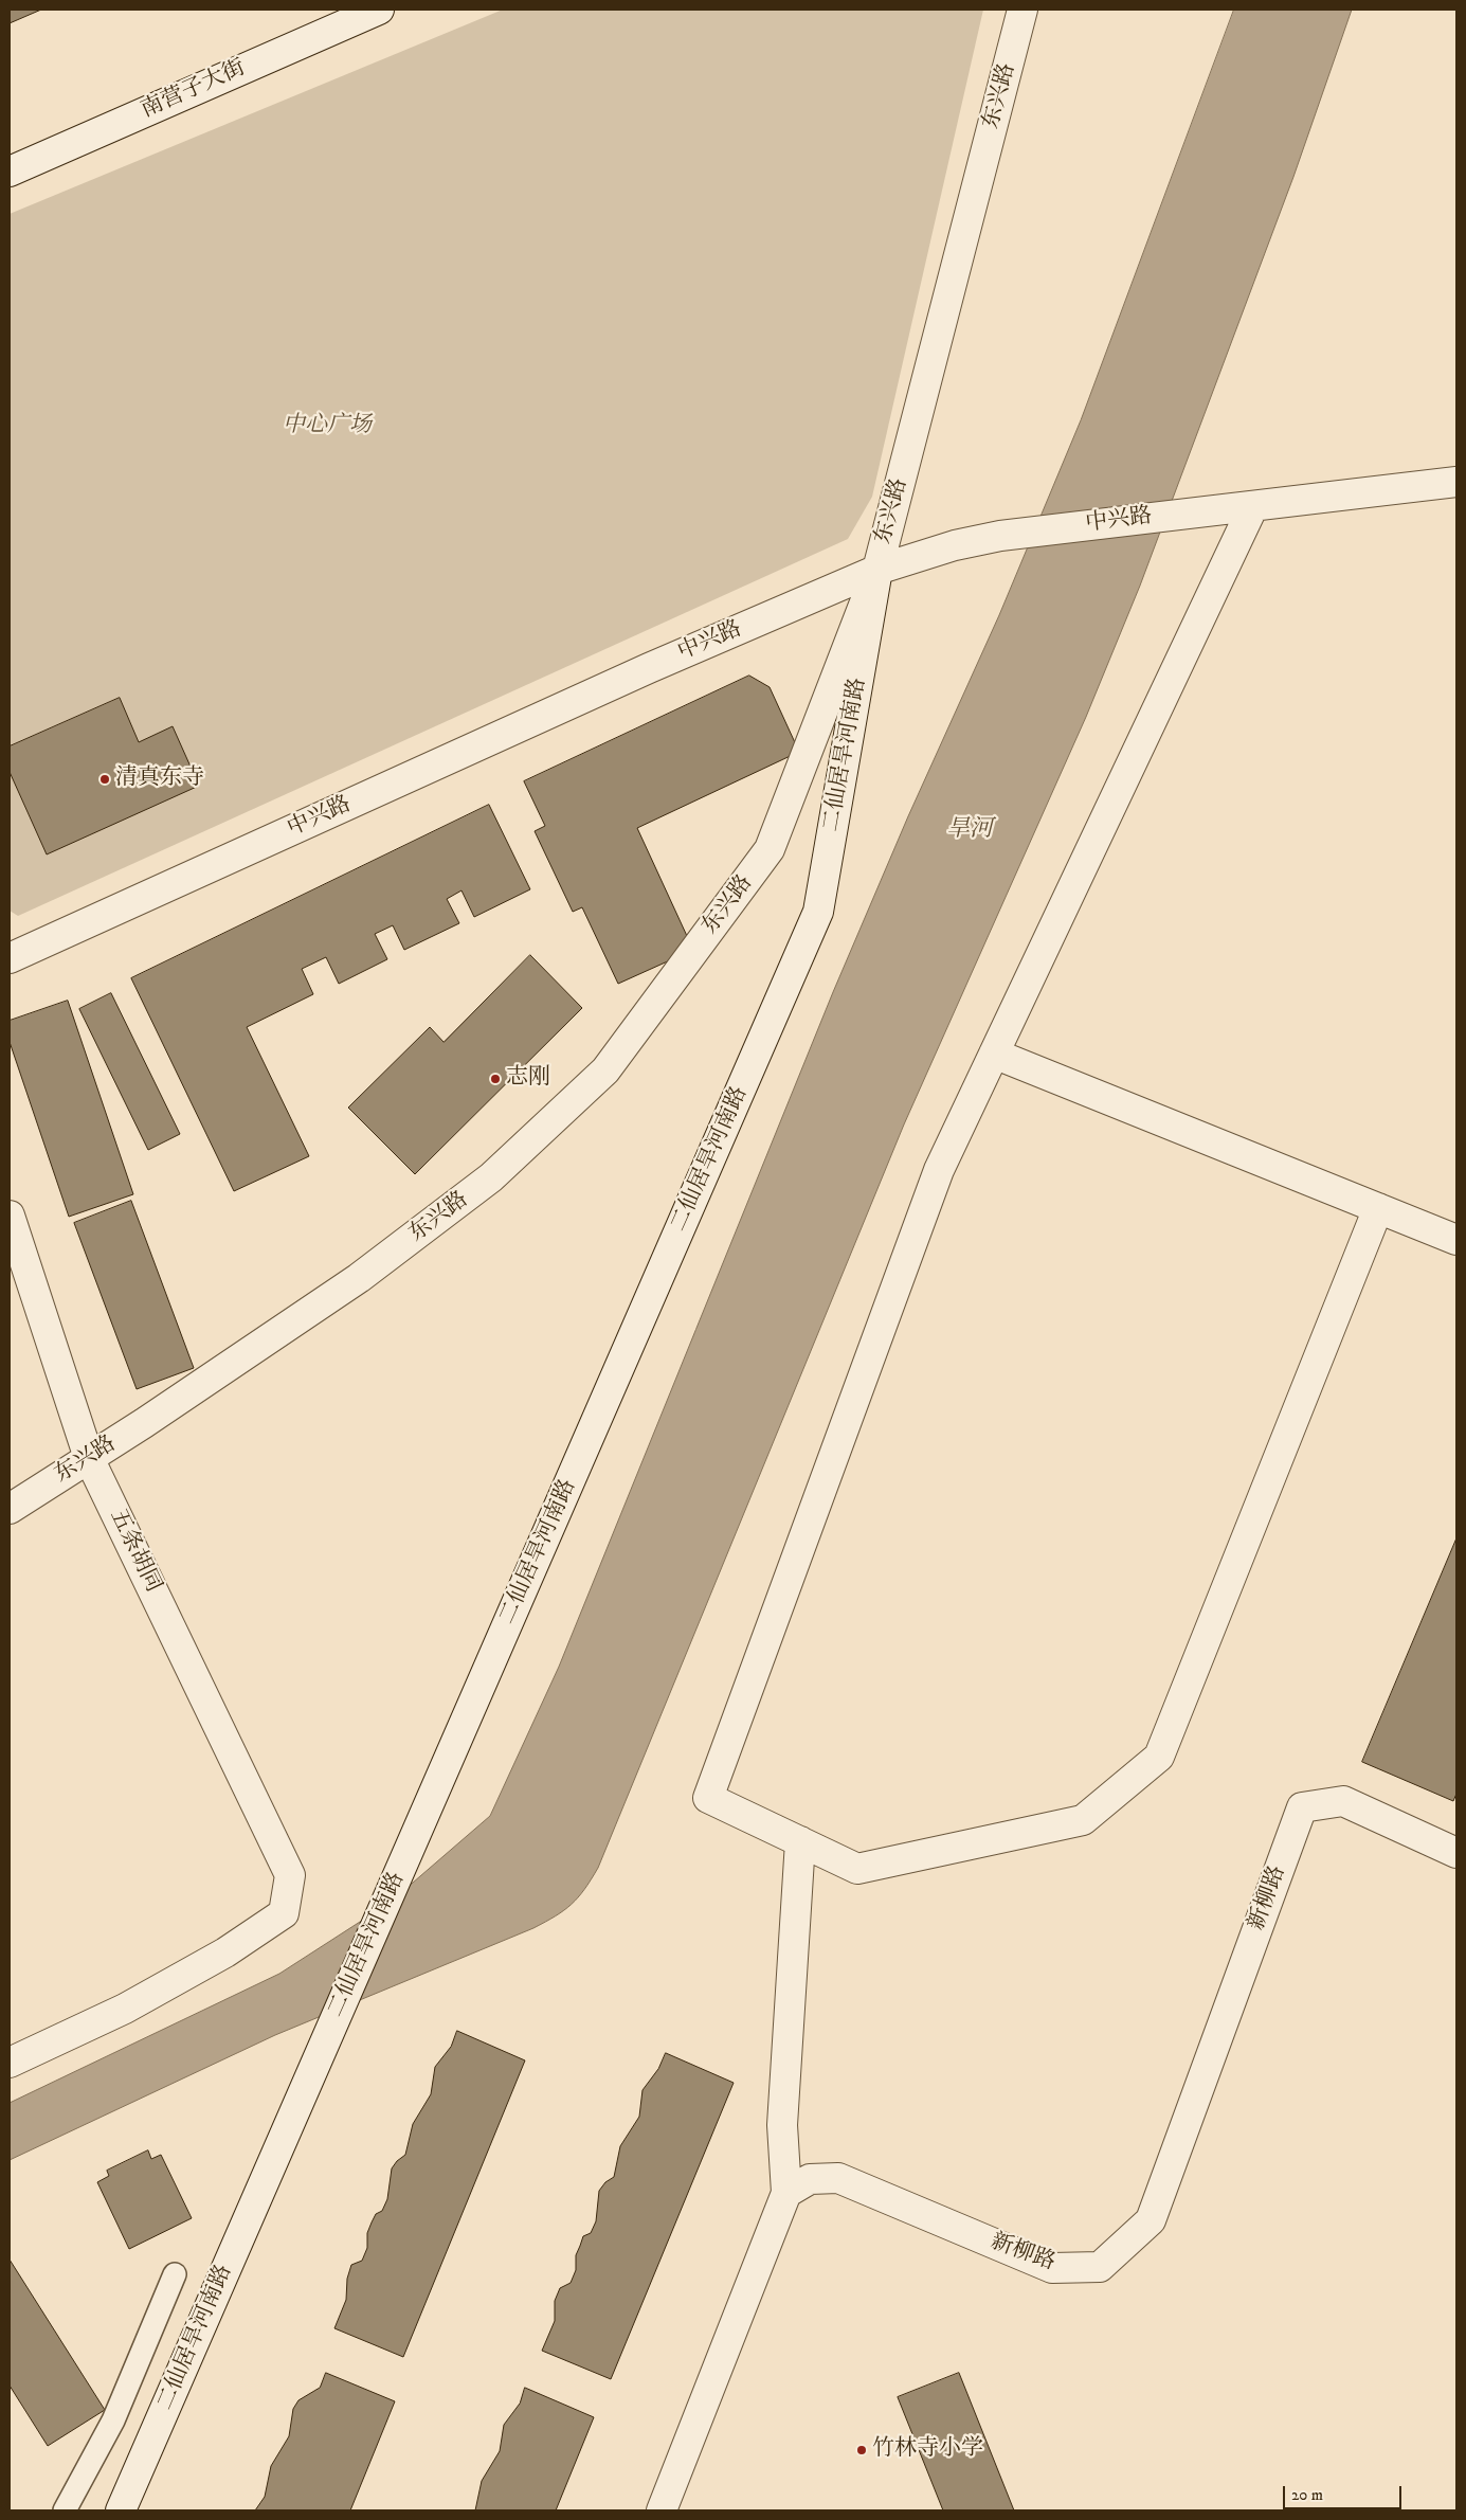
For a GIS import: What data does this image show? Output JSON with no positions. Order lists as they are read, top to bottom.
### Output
{
  "streets": {
    "street": [
      "南营子大街",
      "东兴路",
      "中兴路",
      "二仙居旱河南路",
      "五条胡同",
      "新柳路"
    ]
  },
  "crossings": [
    ["东兴路", "中兴路"],
    ["东兴路", "二仙居旱河南路"],
    ["东兴路", "五条胡同"],
    ["中兴路", "二仙居旱河南路"]
  ],
  "water": ["旱河"],
  "parks": ["中心广场"],
  "places": ["清真东寺", "志刚", "竹林寺小学"],
  "scale_bar": "20 m"
}
